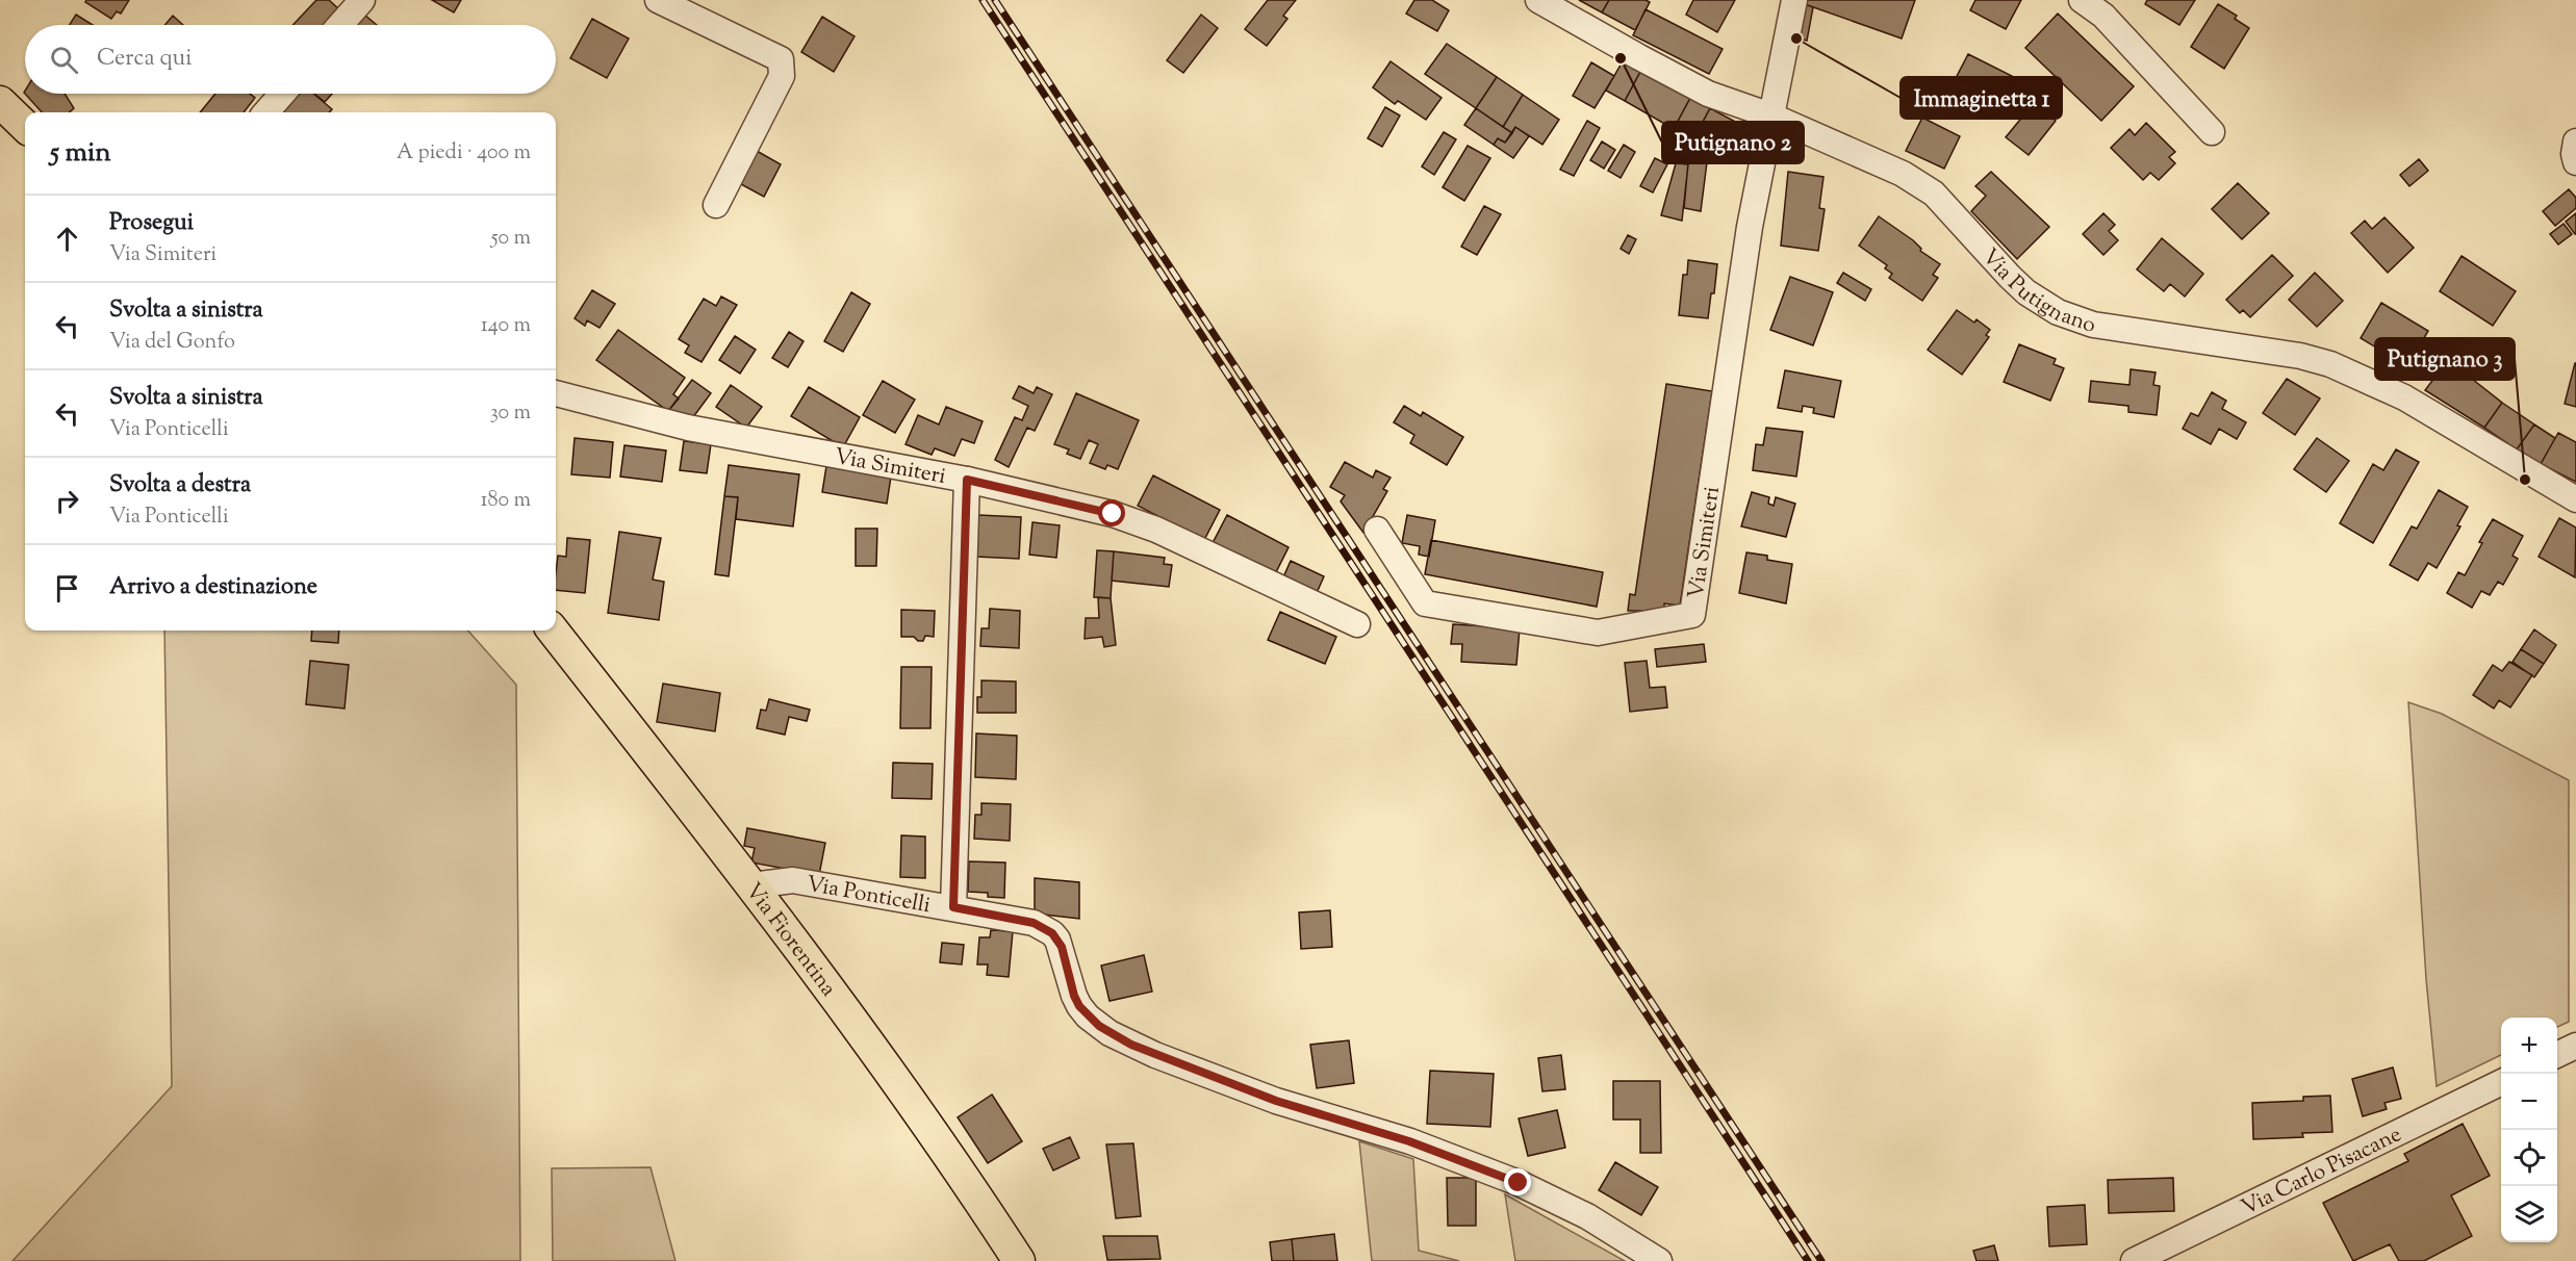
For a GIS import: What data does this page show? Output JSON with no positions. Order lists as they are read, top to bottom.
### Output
{
  "streets": {
    "main road": ["Via Fiorentina"],
    "street": [
      "Via Putignano",
      "Via Simiteri",
      "Via Ponticelli",
      "Via Carlo Pisacane"
    ]
  },
  "crossings": [
    ["Via Putignano", "Via Simiteri"],
    ["Via Ponticelli", "Via Fiorentina"]
  ],
  "places": ["Immaginetta 1", "Putignano 2", "Putignano 3"],
  "page": {
    "search": "Cerca qui",
    "heading": ["5 min", "A piedi · 400 m"],
    "list": [
      ["Prosegui", "Via Simiteri", "50 m"],
      ["Svolta a sinistra", "Via del Gonfo", "140 m"],
      ["Svolta a sinistra", "Via Ponticelli", "30 m"],
      ["Svolta a destra", "Via Ponticelli", "180 m"],
      "Arrivo a destinazione"
    ],
    "map_buttons": ["+", "−"]
  }
}
